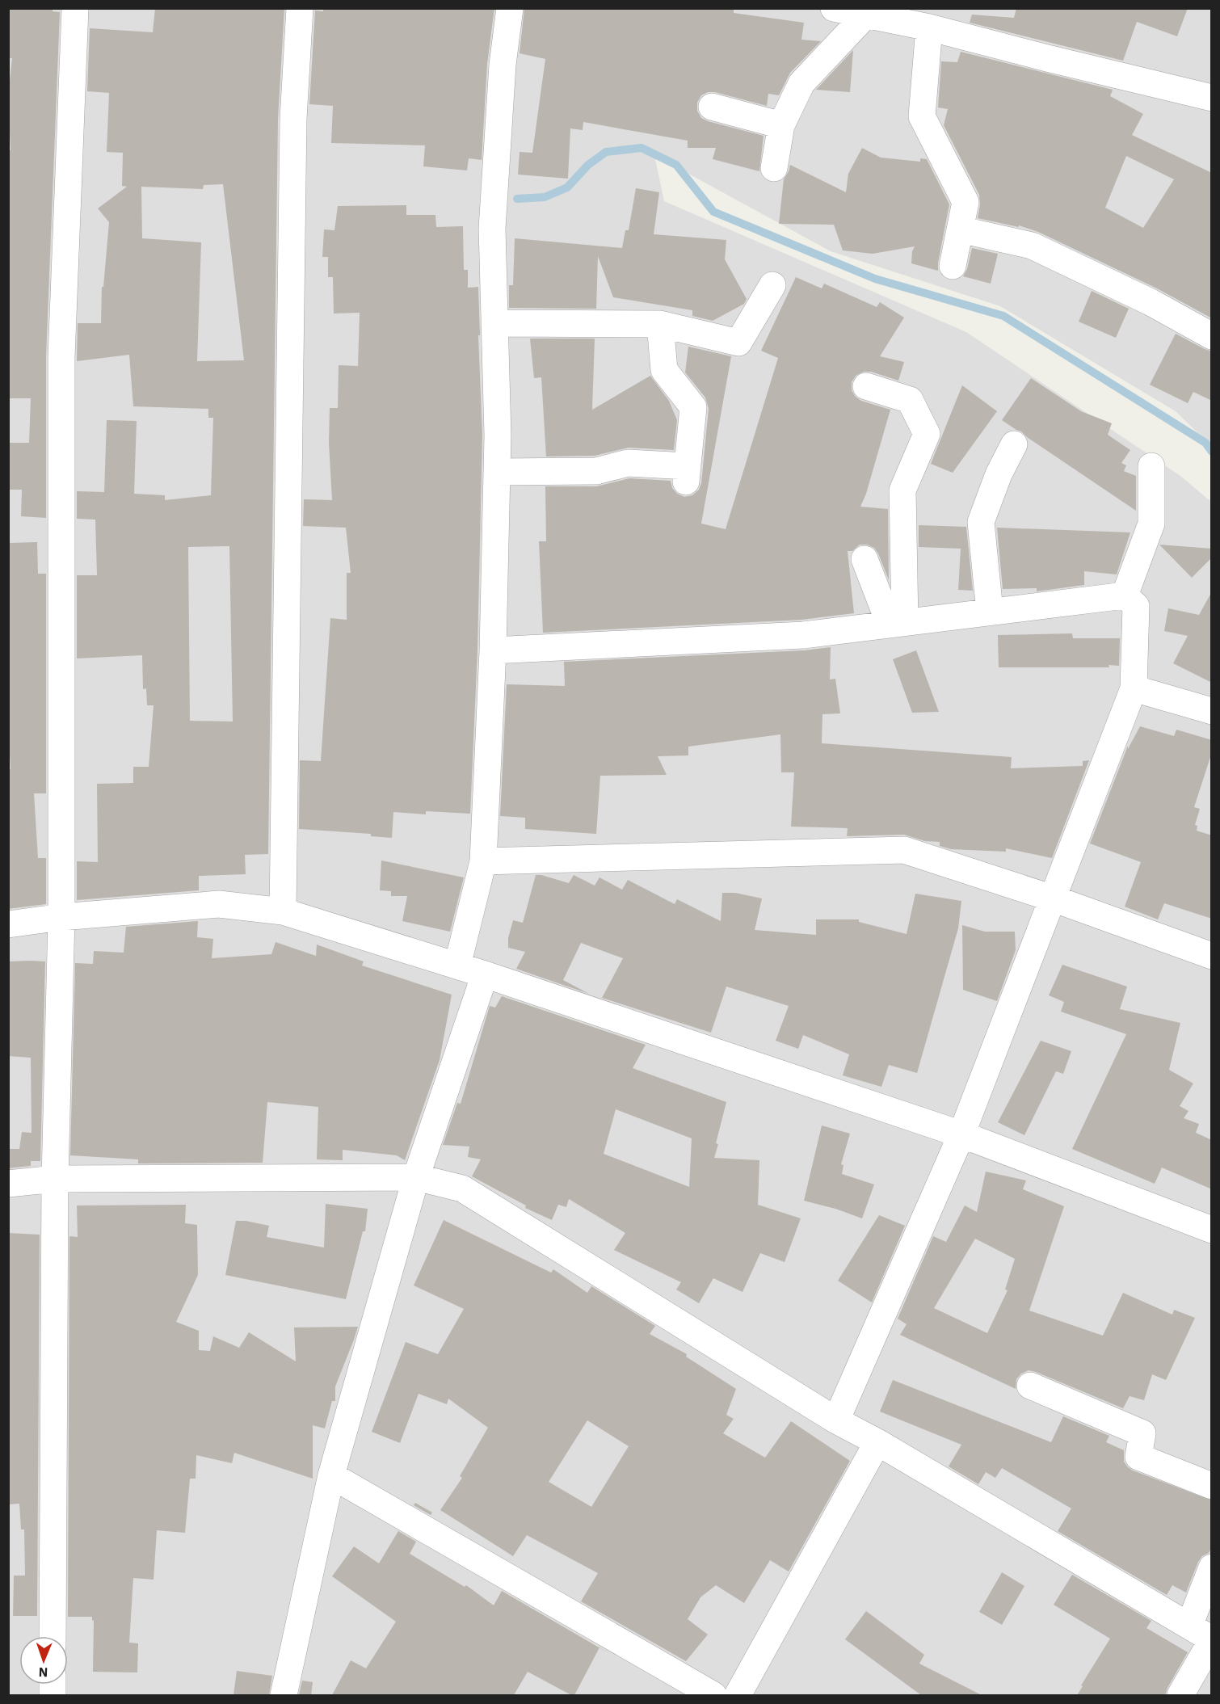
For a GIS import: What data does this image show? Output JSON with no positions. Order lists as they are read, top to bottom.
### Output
{
  "north": "bottom"
}
